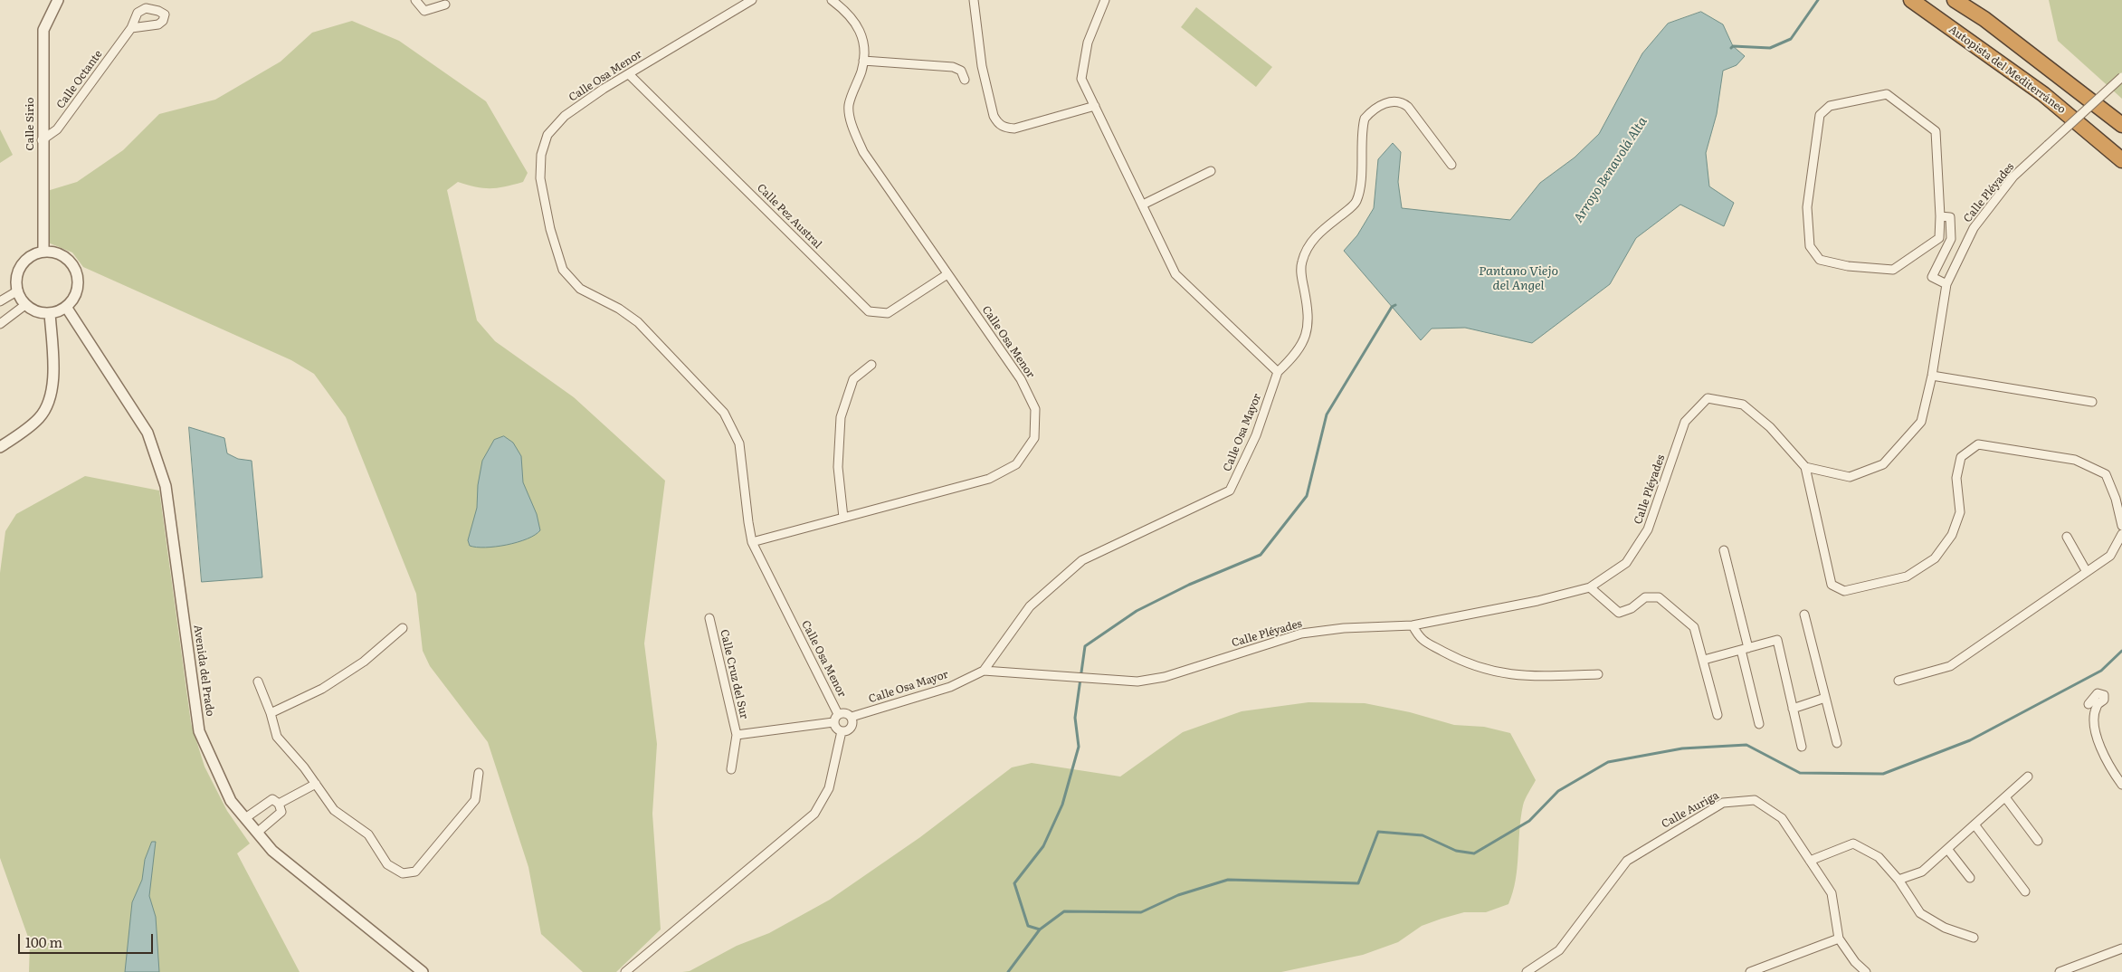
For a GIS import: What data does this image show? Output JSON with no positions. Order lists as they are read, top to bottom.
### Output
{
  "streets": {
    "highway": ["Autopista del Mediterráneo"],
    "street": [
      "Calle Osa Menor",
      "Calle Octante",
      "Calle Sirio",
      "Calle Pléyades",
      "Calle Pez Austral",
      "Calle Osa Mayor",
      "Avenida del Prado",
      "Calle Cruz del Sur",
      "Calle Auriga"
    ]
  },
  "crossings": [
    ["Calle Osa Menor", "Calle Pez Austral"],
    ["Calle Osa Menor", "Calle Osa Mayor"],
    ["Calle Osa Menor", "Calle Cruz del Sur"],
    ["Calle Octante", "Calle Sirio"],
    ["Calle Sirio", "Avenida del Prado"],
    ["Calle Pléyades", "Calle Osa Mayor"],
    ["Calle Osa Mayor", "Calle Cruz del Sur"]
  ],
  "water": ["Arroyo Benavolá Alta", "Pantano Viejo del Angel"],
  "scale_bar": "100 m"
}
